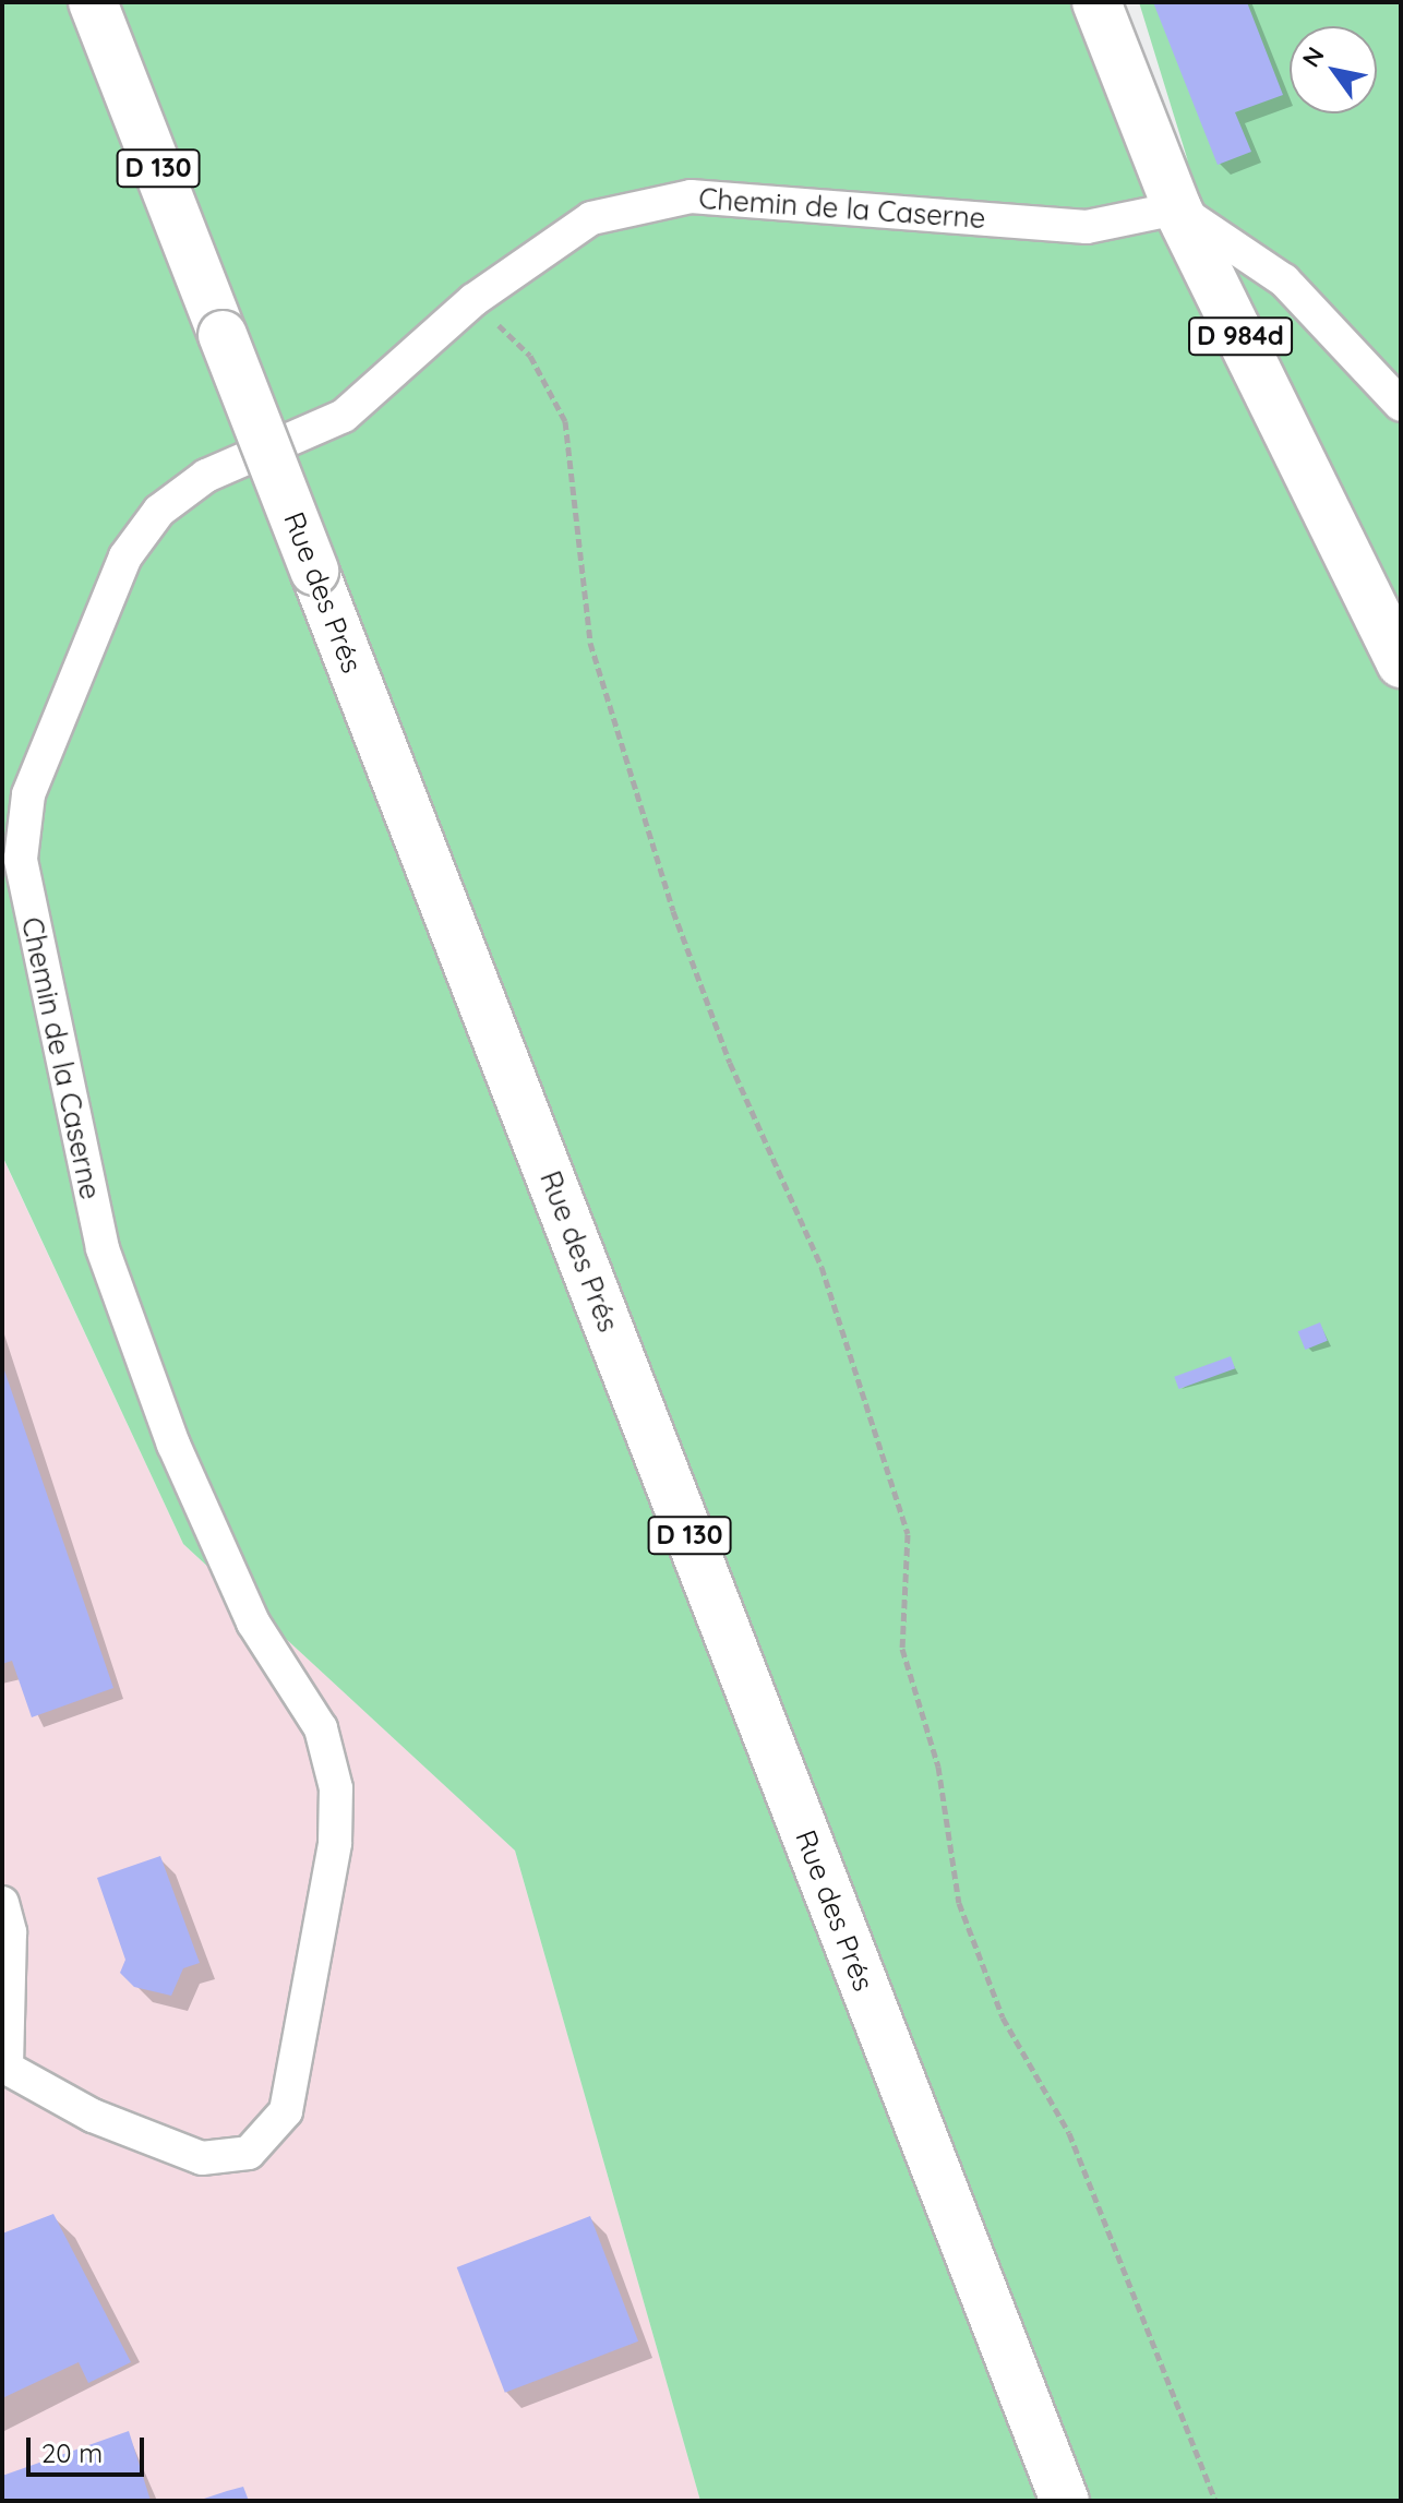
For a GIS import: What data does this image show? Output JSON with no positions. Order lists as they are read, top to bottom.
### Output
{
  "streets": {
    "main road": ["D 130", "D 984d", "Rue des Prés"],
    "street": ["Chemin de la Caserne"]
  },
  "crossings": [
    ["Chemin de la Caserne", "D 984d"]
  ],
  "scale_bar": "20 m",
  "north": "top left"
}
